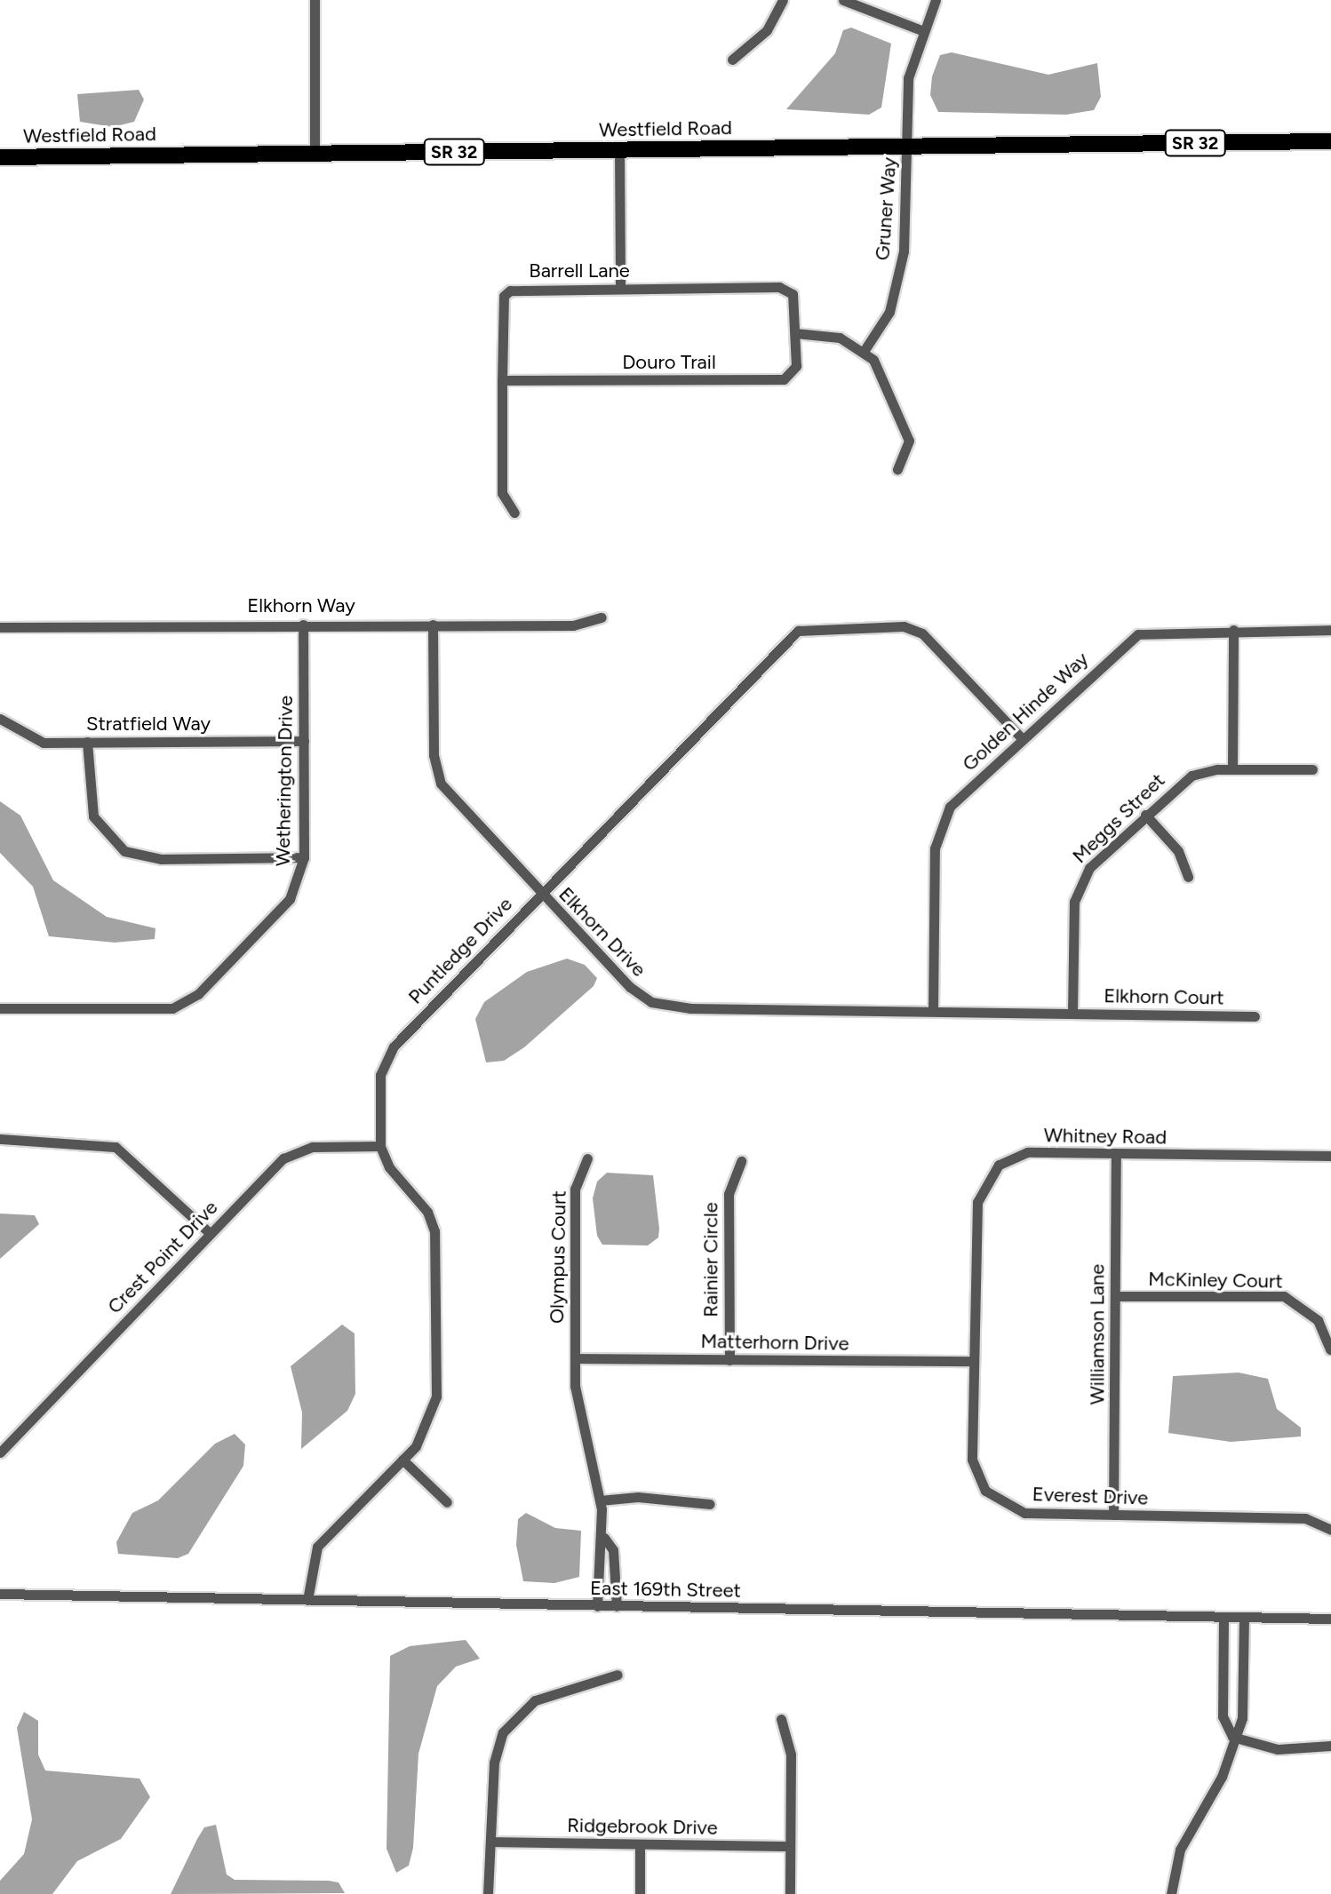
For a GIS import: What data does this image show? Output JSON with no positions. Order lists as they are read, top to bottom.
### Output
{
  "streets": {
    "main road": ["Westfield Road", "SR 32"],
    "street": [
      "Gruner Way",
      "Barrell Lane",
      "Douro Trail",
      "Elkhorn Way",
      "Golden Hinde Way",
      "Stratfield Way",
      "Wetherington Drive",
      "Meggs Street",
      "Elkhorn Drive",
      "Puntledge Drive",
      "Elkhorn Court",
      "Whitney Road",
      "Crest Point Drive",
      "Olympus Court",
      "Rainier Circle",
      "McKinley Court",
      "Williamson Lane",
      "Matterhorn Drive",
      "Everest Drive",
      "East 169th Street",
      "Ridgebrook Drive"
    ]
  },
  "crossings": [
    ["Westfield Road", "Gruner Way"],
    ["Barrell Lane", "Douro Trail"],
    ["Elkhorn Way", "Wetherington Drive"],
    ["Elkhorn Way", "Elkhorn Drive"],
    ["Golden Hinde Way", "Elkhorn Drive"],
    ["Golden Hinde Way", "Puntledge Drive"],
    ["Stratfield Way", "Wetherington Drive"],
    ["Meggs Street", "Elkhorn Drive"],
    ["Meggs Street", "Elkhorn Court"],
    ["Elkhorn Drive", "Puntledge Drive"],
    ["Elkhorn Drive", "Elkhorn Court"],
    ["Puntledge Drive", "Crest Point Drive"],
    ["Puntledge Drive", "East 169th Street"],
    ["Whitney Road", "Williamson Lane"],
    ["Whitney Road", "Matterhorn Drive"],
    ["Whitney Road", "Everest Drive"],
    ["Olympus Court", "Matterhorn Drive"],
    ["Rainier Circle", "Matterhorn Drive"],
    ["McKinley Court", "Williamson Lane"],
    ["Williamson Lane", "Everest Drive"],
    ["Matterhorn Drive", "Everest Drive"]
  ]
}
